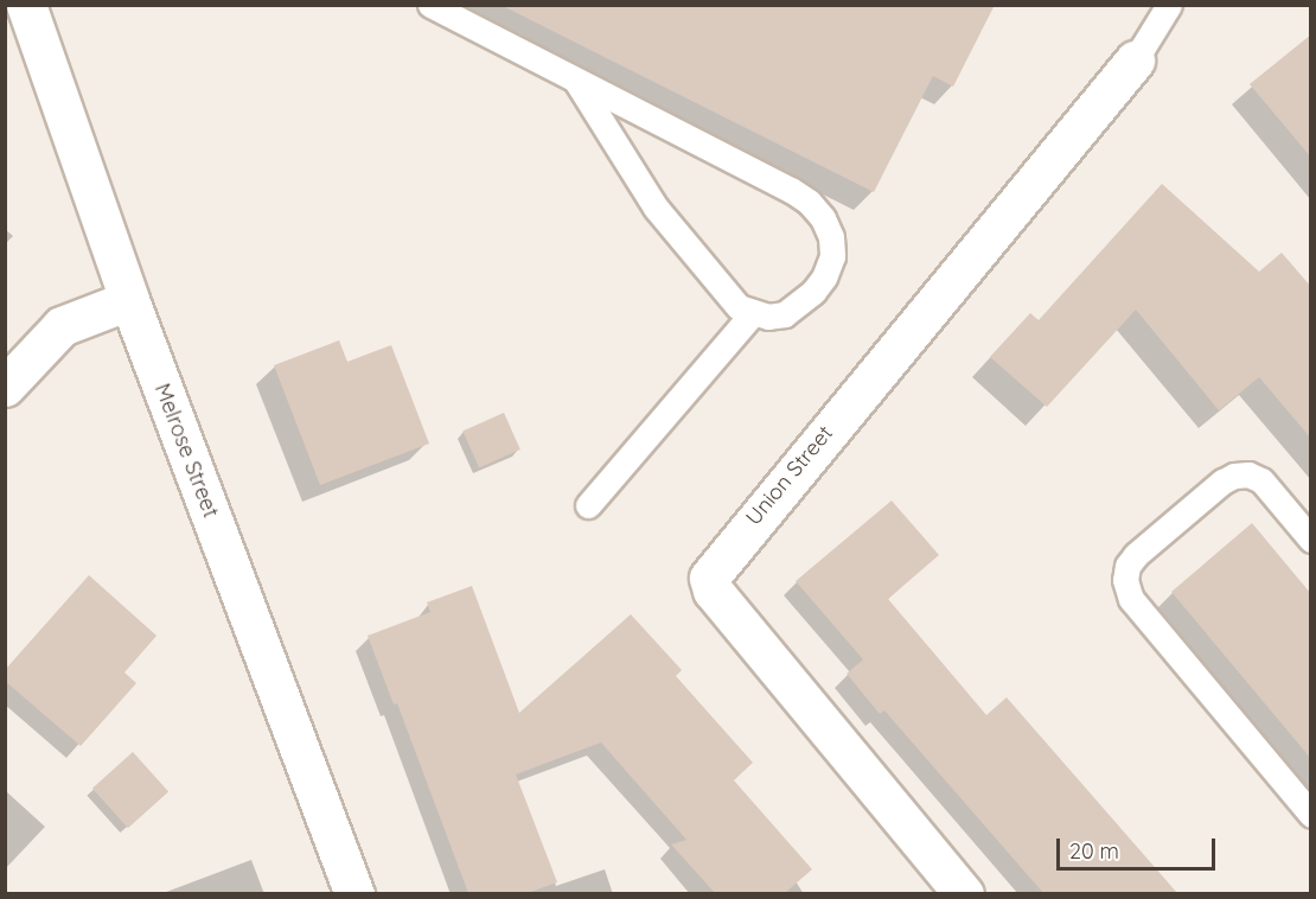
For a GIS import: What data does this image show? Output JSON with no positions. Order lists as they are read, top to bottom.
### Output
{
  "streets": {
    "street": ["Melrose Street", "Union Street"]
  },
  "scale_bar": "20 m"
}
